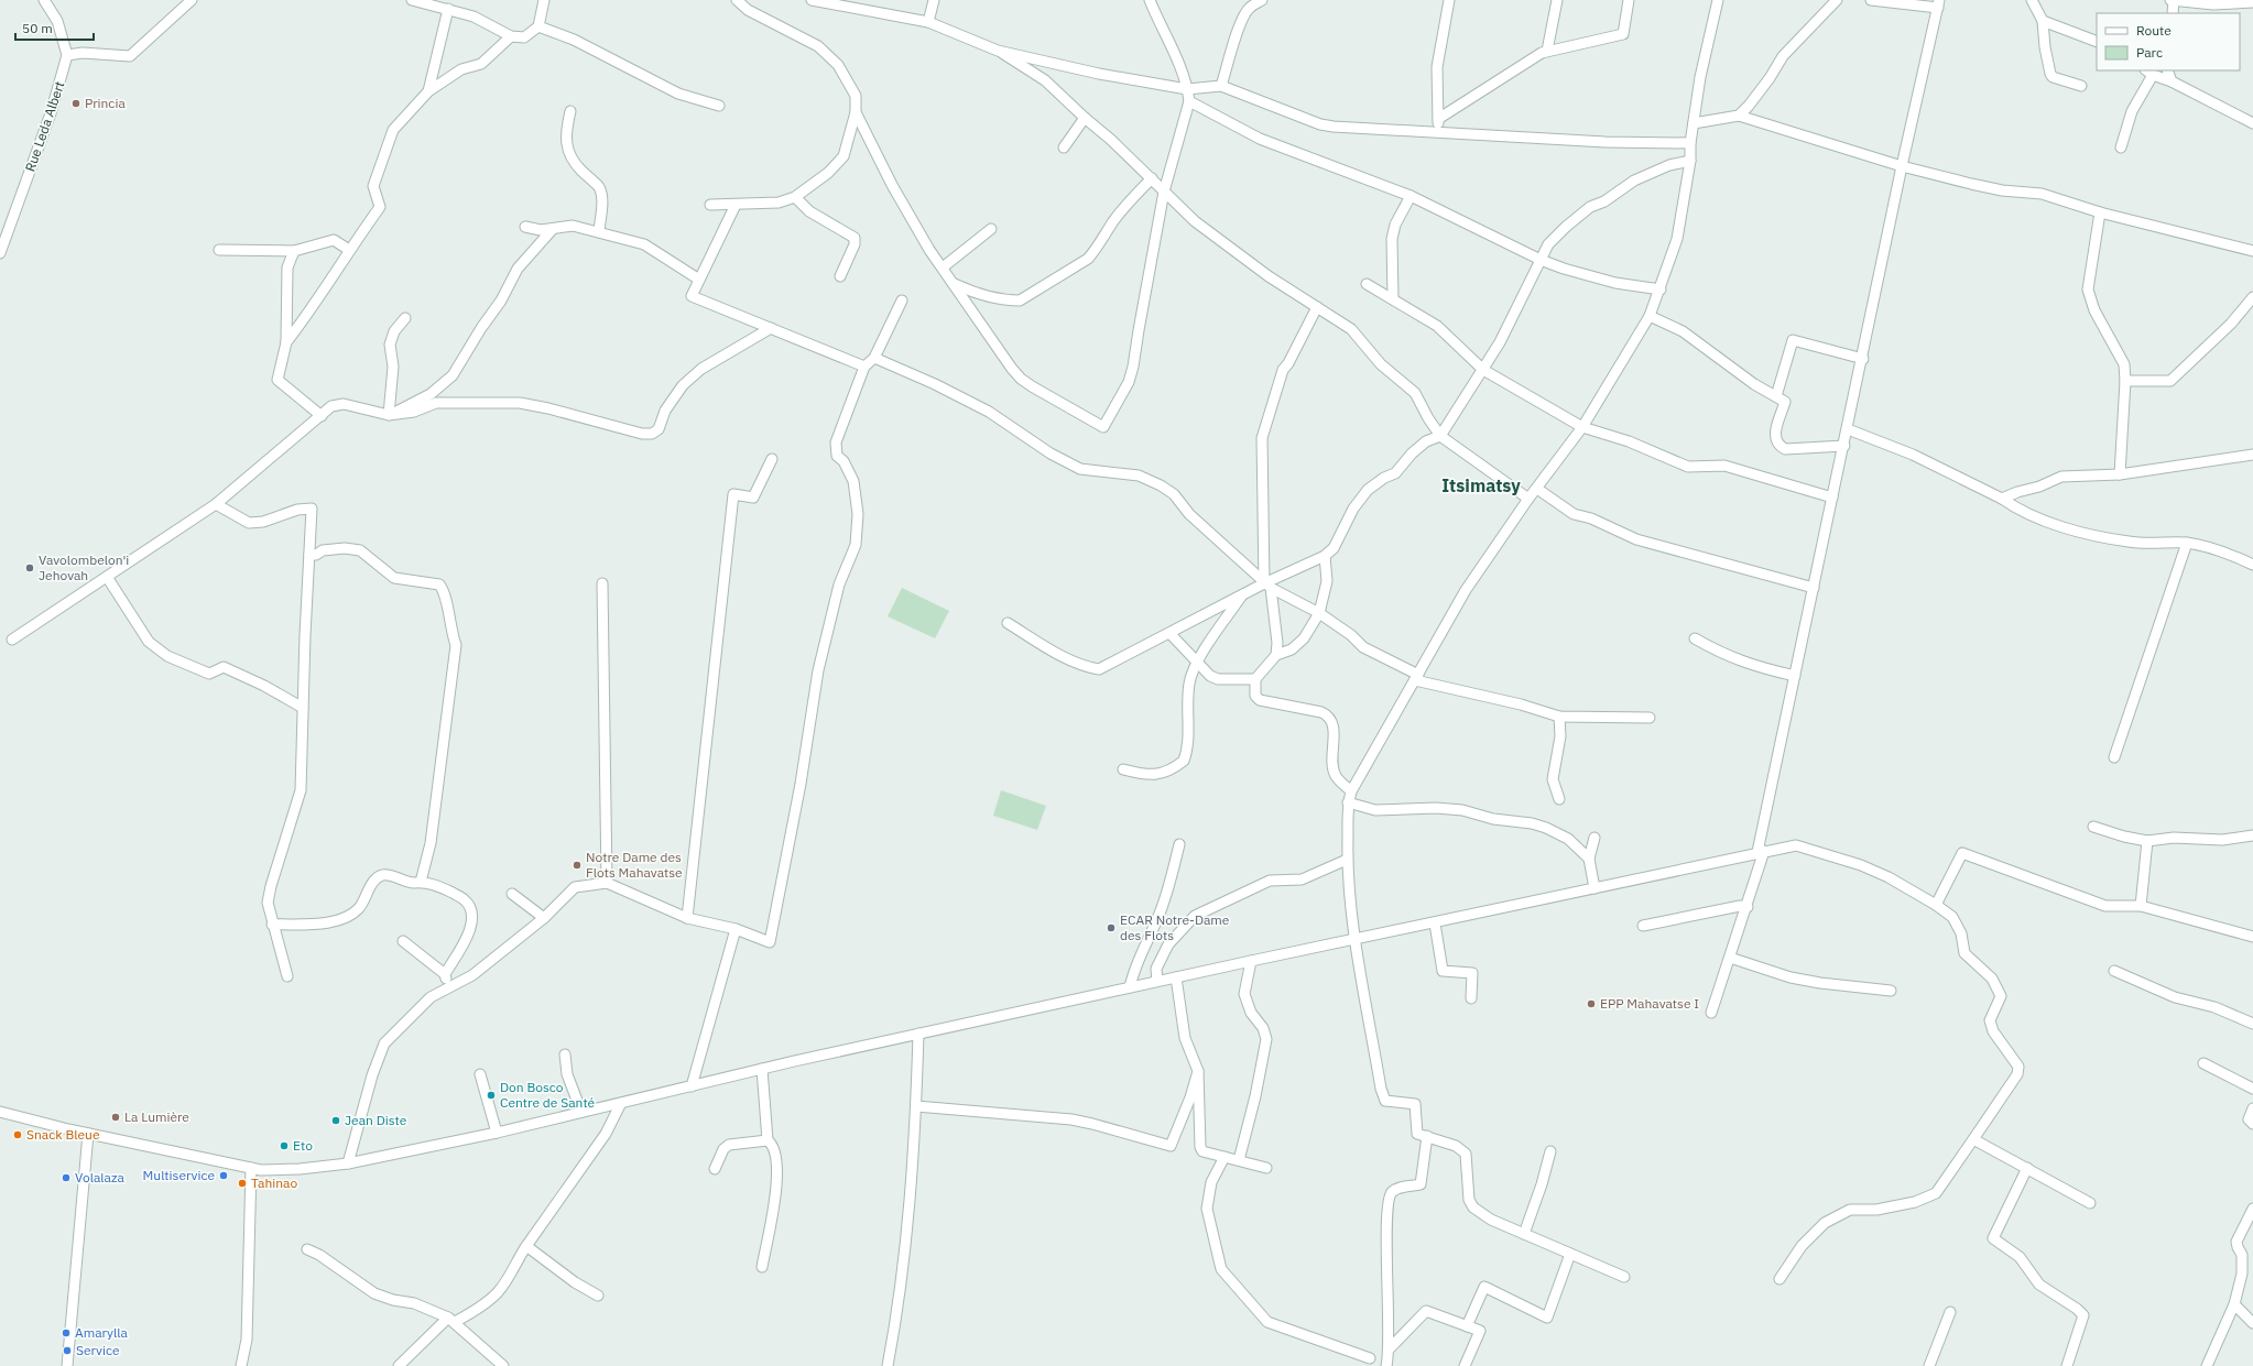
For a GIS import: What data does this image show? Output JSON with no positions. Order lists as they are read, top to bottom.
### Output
{
  "streets": {
    "street": ["Rue Leda Albert"]
  },
  "districts": ["Itsimatsy"],
  "places": [
    "Princia",
    "Vavolombelon'i Jehovah",
    "Notre Dame des Flots Mahavatse",
    "ECAR Notre-Dame des Flots",
    "EPP Mahavatse I",
    "Don Bosco Centre de Santé",
    "La Lumière",
    "Jean Diste",
    "Snack Bleue",
    "Eto",
    "Multiservice",
    "Volalaza",
    "Tahinao",
    "Amarylla",
    "Service"
  ],
  "legend": ["Route", "Parc"],
  "scale_bar": "50 m"
}
